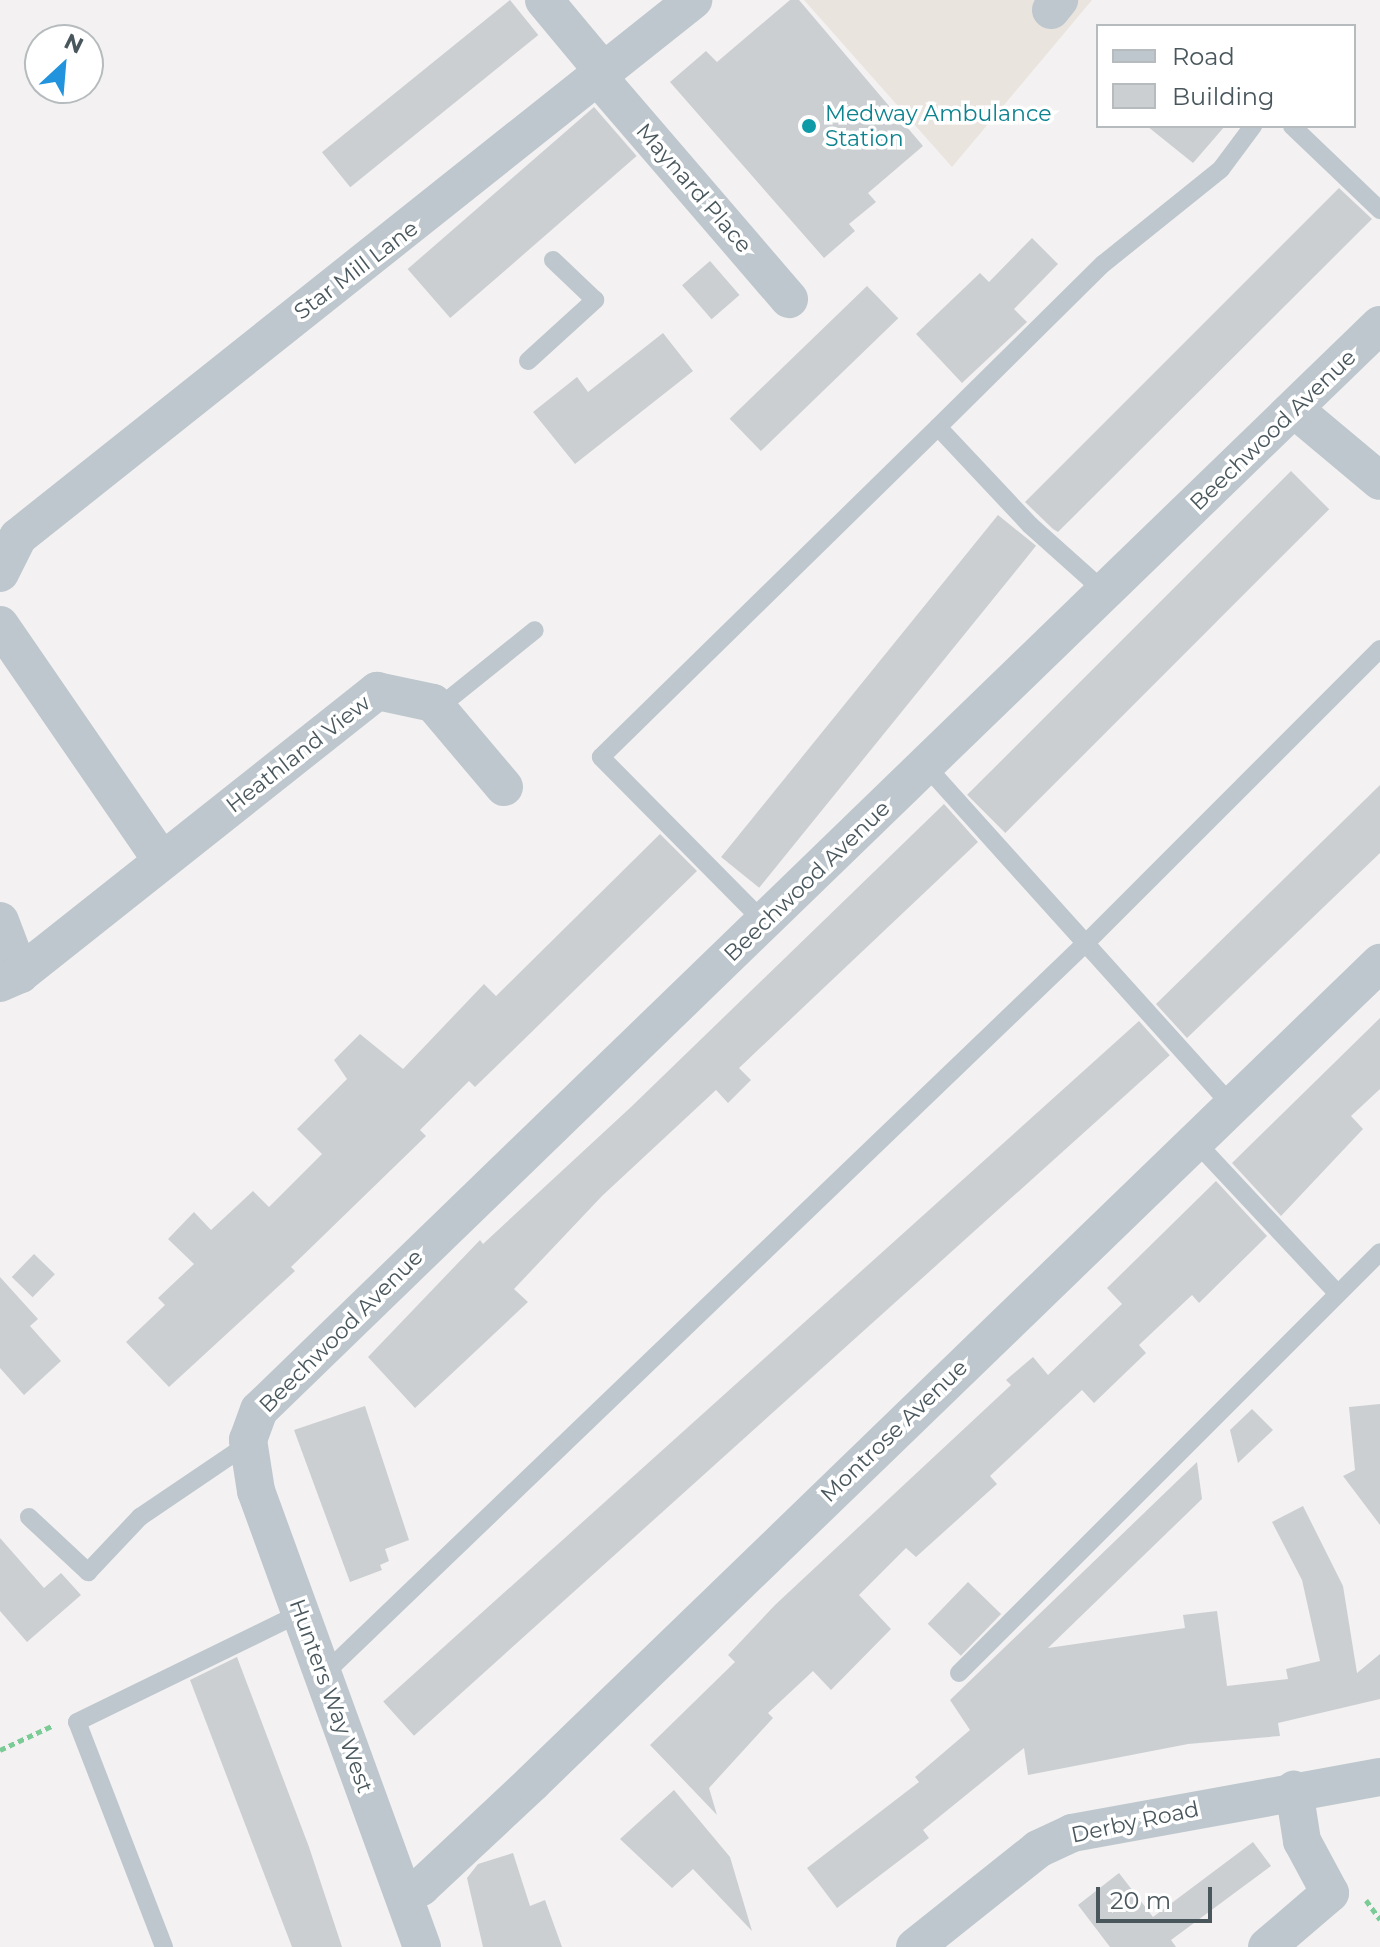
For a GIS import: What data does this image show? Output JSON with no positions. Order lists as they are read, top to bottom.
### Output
{
  "streets": {
    "street": [
      "Maynard Place",
      "Star Mill Lane",
      "Beechwood Avenue",
      "Heathland View",
      "Montrose Avenue",
      "Hunters Way West",
      "Derby Road"
    ]
  },
  "crossings": [
    ["Maynard Place", "Star Mill Lane"],
    ["Beechwood Avenue", "Hunters Way West"],
    ["Montrose Avenue", "Hunters Way West"]
  ],
  "places": ["Medway Ambulance Station"],
  "legend": ["Road", "Building"],
  "scale_bar": "20 m",
  "north": "top right"
}
